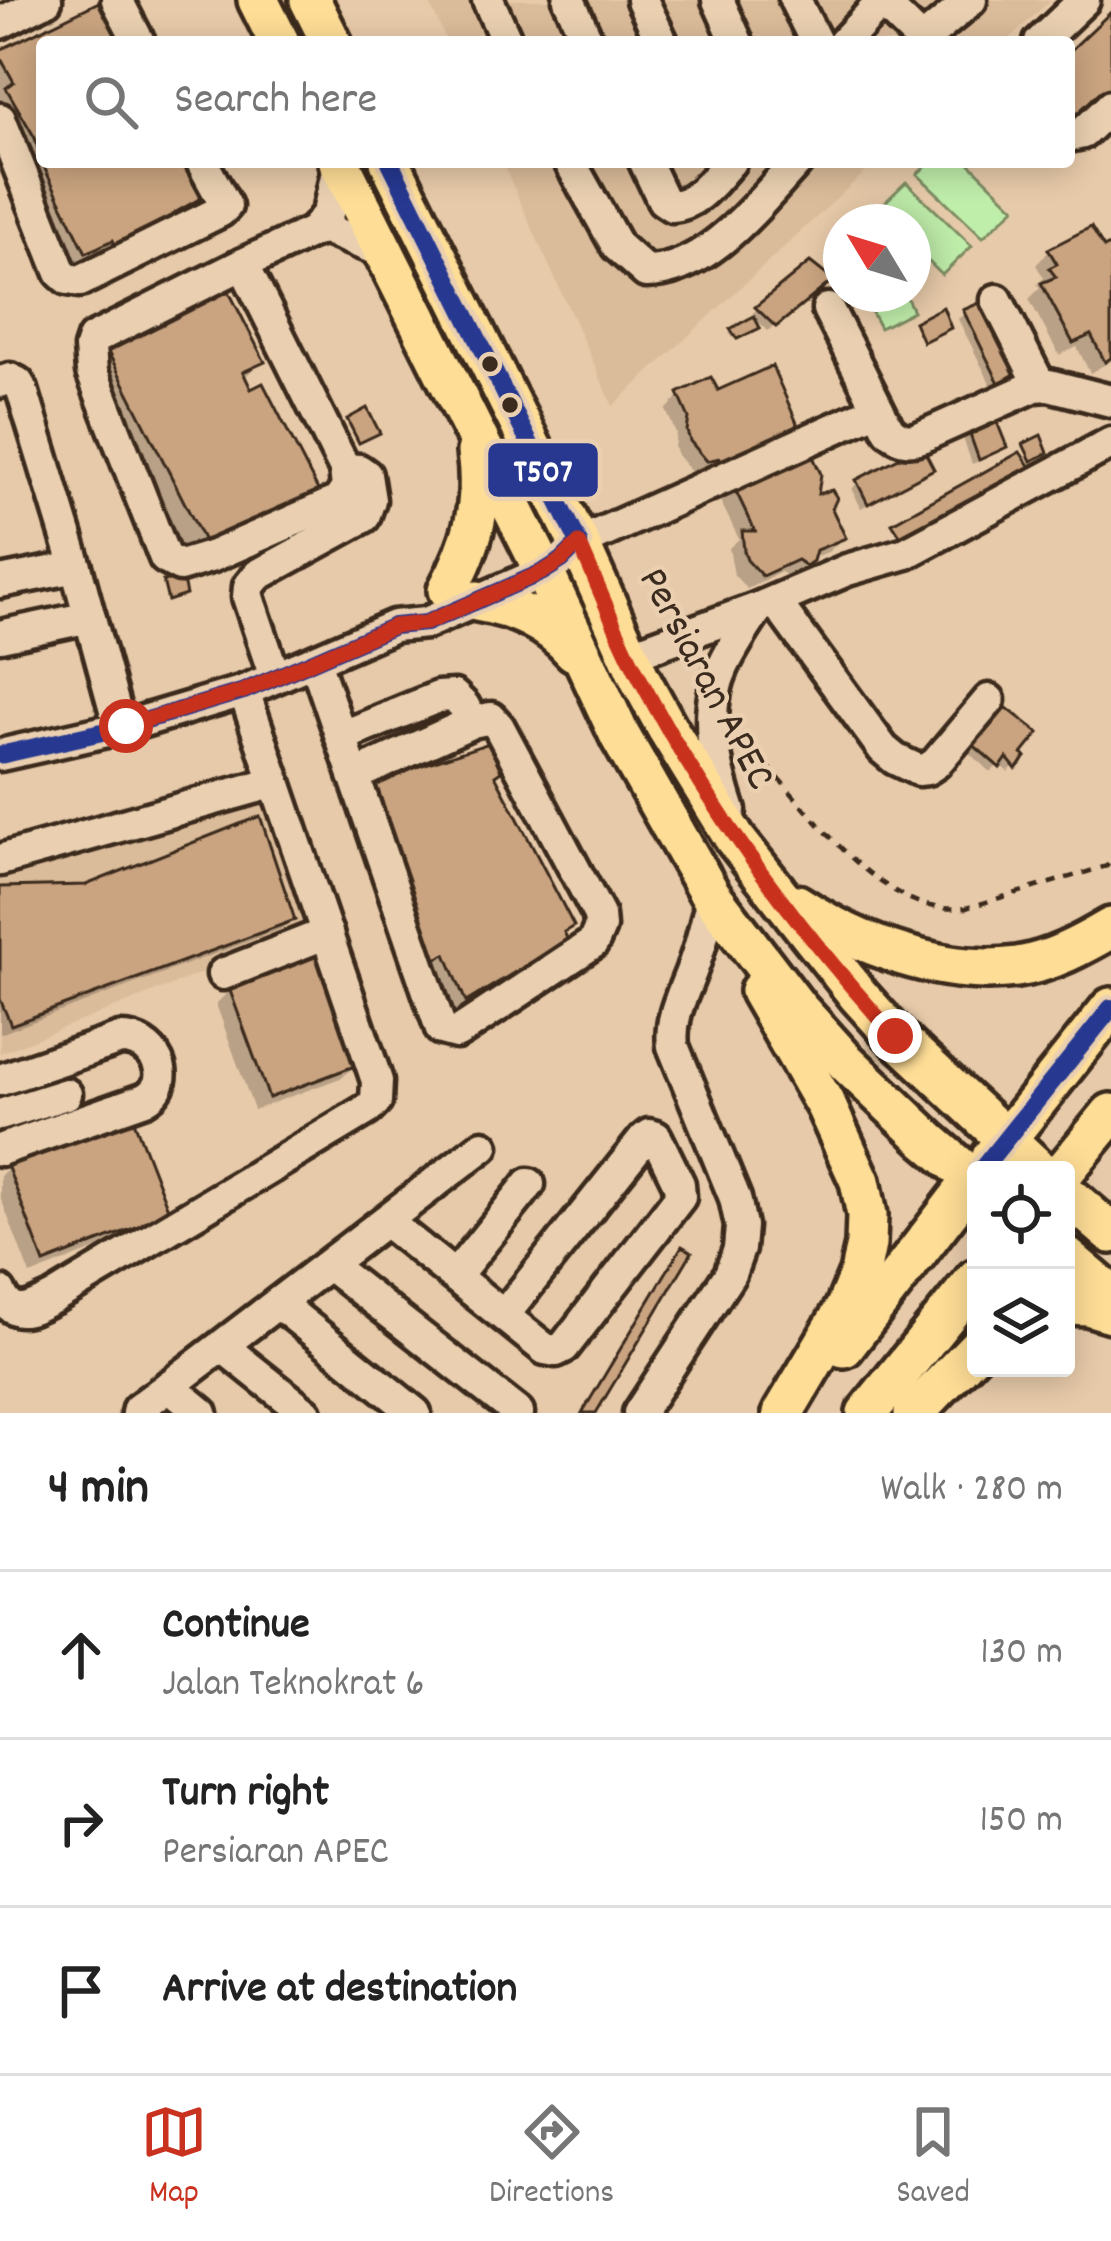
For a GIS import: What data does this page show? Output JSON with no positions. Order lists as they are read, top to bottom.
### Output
{
  "streets": {
    "main road": ["Persiaran APEC"]
  },
  "lines": ["transit line T507"],
  "north": "top left",
  "page": {
    "search": "Search here",
    "heading": ["4 min", "Walk · 280 m"],
    "list": [
      ["Continue", "Jalan Teknokrat 6", "130 m"],
      ["Turn right", "Persiaran APEC", "150 m"],
      "Arrive at destination"
    ],
    "nav": ["Map", "Directions", "Saved"]
  }
}
